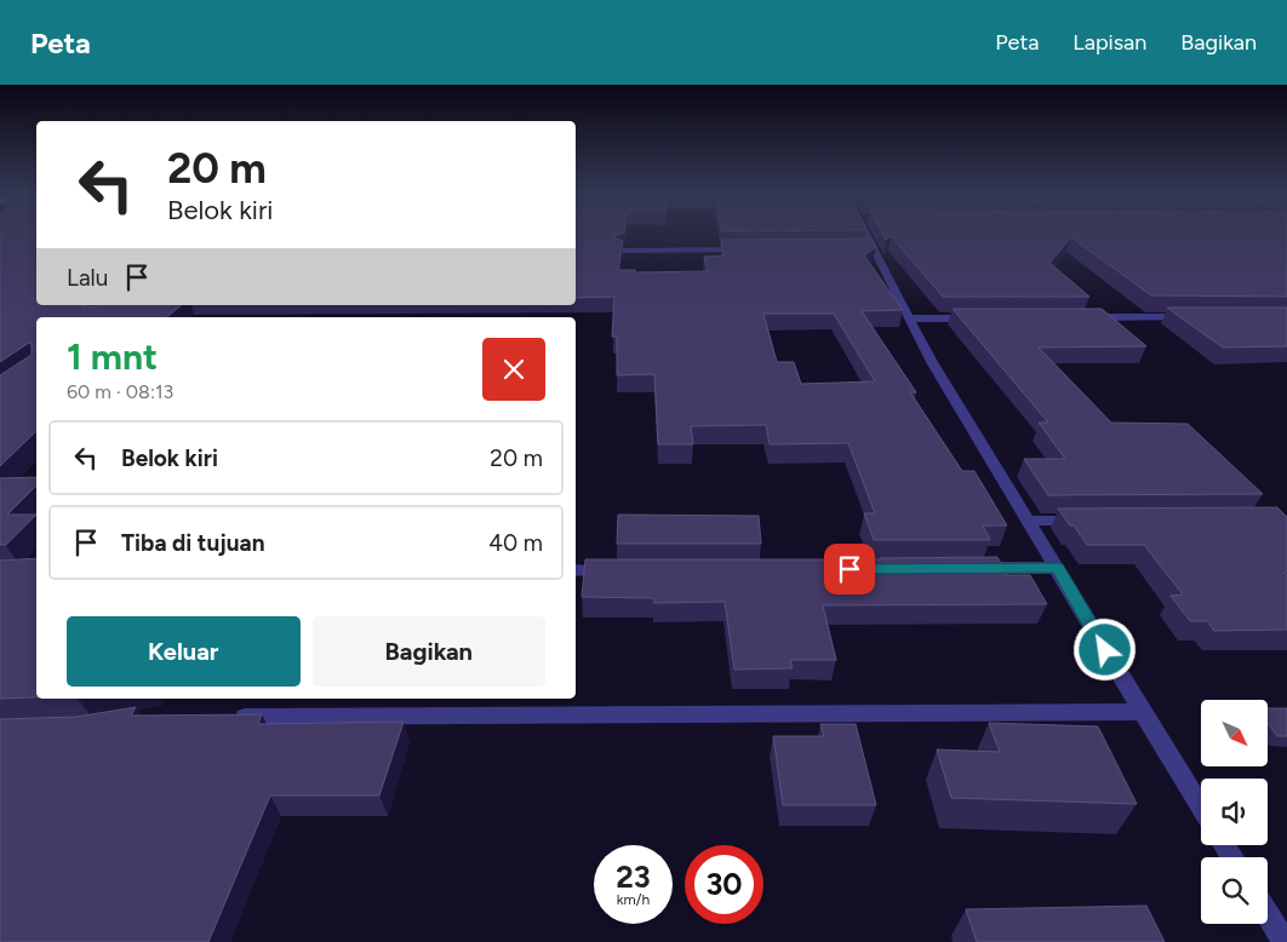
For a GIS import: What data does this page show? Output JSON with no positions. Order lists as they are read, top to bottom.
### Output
{
  "north": "bottom right",
  "page": {
    "header": "Peta",
    "nav": ["Peta", "Lapisan", "Bagikan"],
    "turn": ["20 m", "Belok kiri"],
    "then": "Lalu",
    "heading": ["1 mnt", "60 m · 08:13"],
    "list": [
      {
        "name": "Belok kiri",
        "value": "20 m"
      },
      {
        "name": "Tiba di tujuan",
        "value": "40 m"
      }
    ],
    "buttons": ["Keluar", "Bagikan"],
    "speed": "23 km/h",
    "limit": "30"
  }
}
